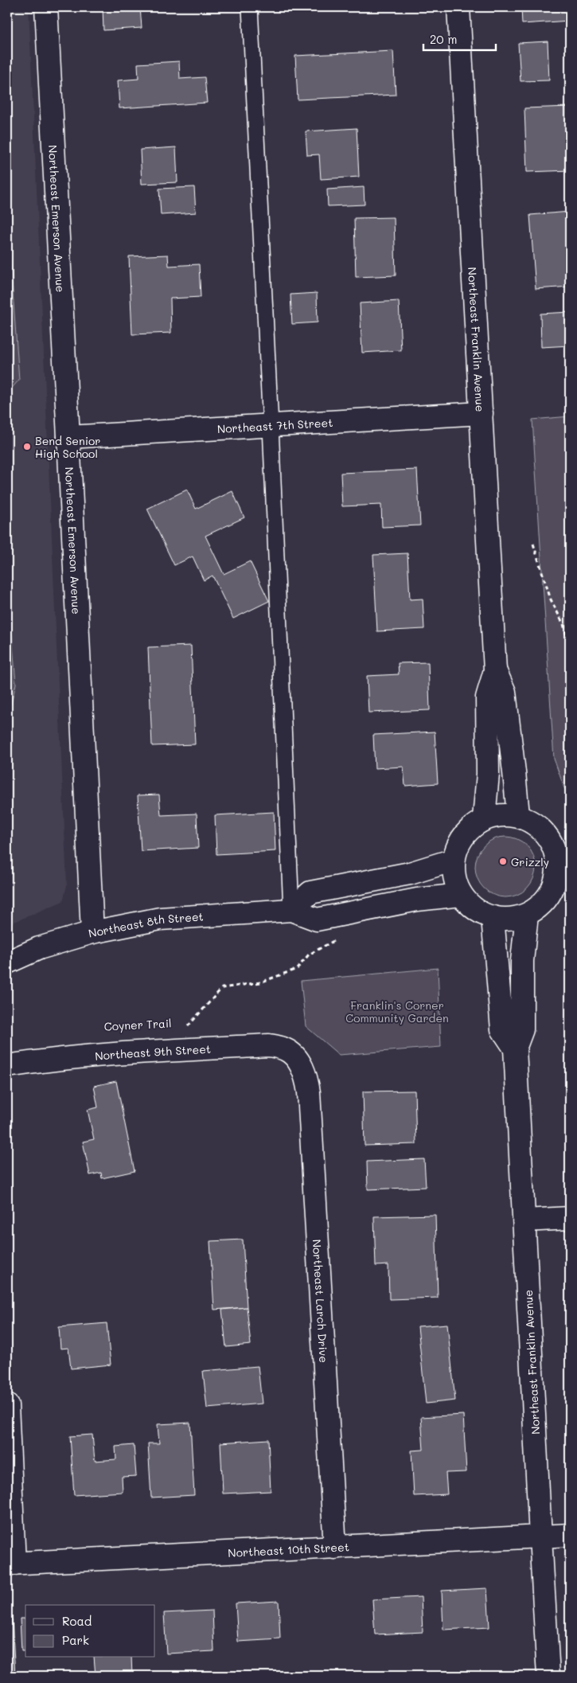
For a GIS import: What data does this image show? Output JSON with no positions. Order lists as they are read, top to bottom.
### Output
{
  "streets": {
    "street": [
      "Northeast Emerson Avenue",
      "Northeast Franklin Avenue",
      "Northeast 7th Street",
      "Northeast 8th Street",
      "Northeast 9th Street",
      "Northeast Larch Drive",
      "Northeast 10th Street"
    ],
    "path": ["Coyner Trail"]
  },
  "crossings": [
    ["Northeast Emerson Avenue", "Northeast 7th Street"],
    ["Northeast Emerson Avenue", "Northeast 8th Street"],
    ["Northeast Franklin Avenue", "Northeast 7th Street"],
    ["Northeast Franklin Avenue", "Northeast 8th Street"],
    ["Northeast Franklin Avenue", "Northeast 10th Street"],
    ["Northeast 9th Street", "Northeast Larch Drive"],
    ["Northeast Larch Drive", "Northeast 10th Street"]
  ],
  "parks": ["Franklin's Corner Community Garden"],
  "places": ["Bend Senior High School", "Grizzly"],
  "legend": ["Road", "Park"],
  "scale_bar": "20 m"
}
